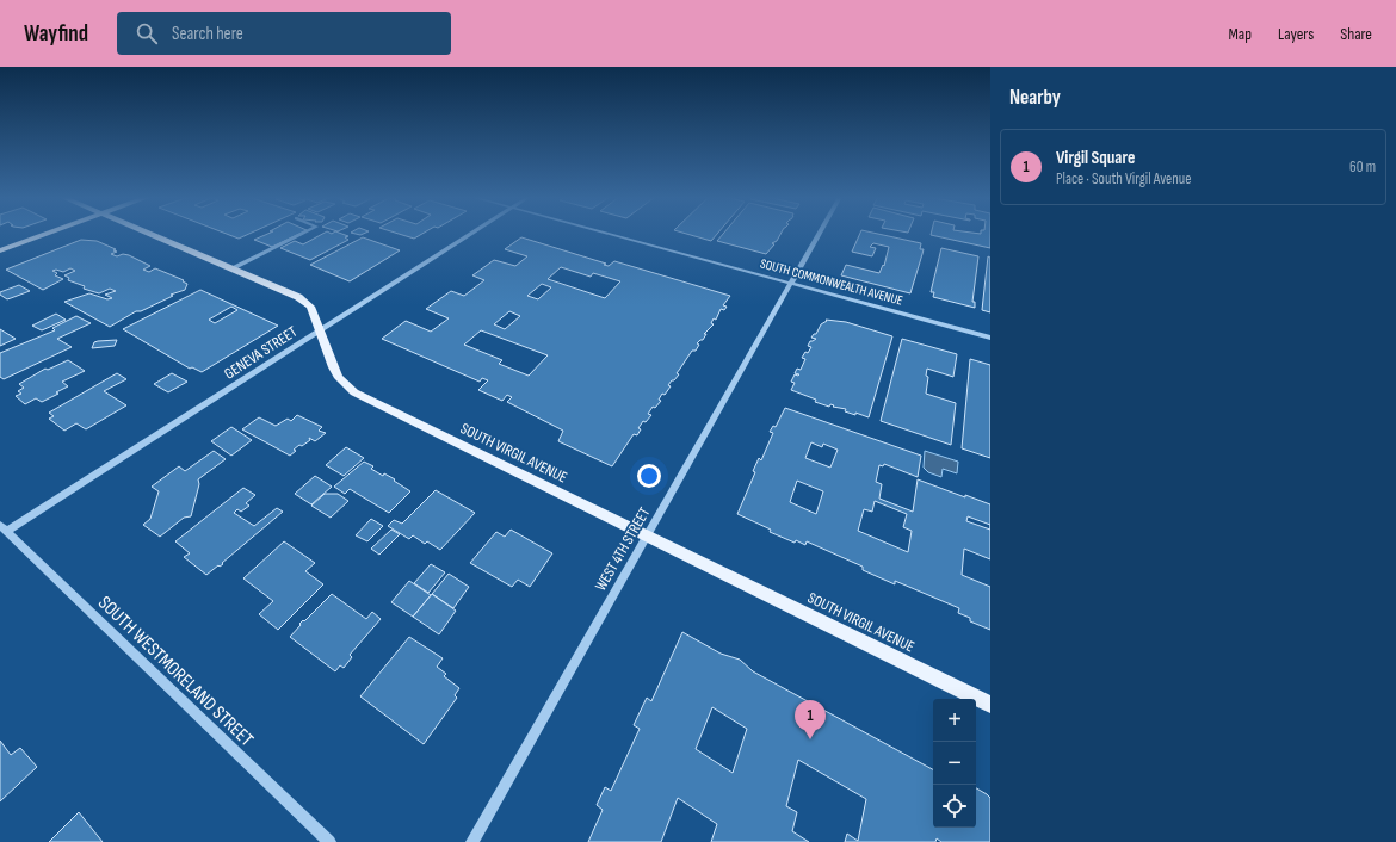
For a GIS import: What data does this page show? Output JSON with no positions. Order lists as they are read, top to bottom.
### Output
{
  "streets": {
    "main road": ["SOUTH VIRGIL AVENUE"],
    "street": [
      "SOUTH COMMONWEALTH AVENUE",
      "GENEVA STREET",
      "WEST 4TH STREET",
      "SOUTH WESTMORELAND STREET"
    ]
  },
  "crossings": [
    ["SOUTH COMMONWEALTH AVENUE", "WEST 4TH STREET"],
    ["GENEVA STREET", "SOUTH VIRGIL AVENUE"],
    ["GENEVA STREET", "SOUTH WESTMORELAND STREET"],
    ["SOUTH VIRGIL AVENUE", "WEST 4TH STREET"]
  ],
  "page": {
    "header": "Wayfind",
    "search": "Search here",
    "nav": ["Map", "Layers", "Share"],
    "heading": "Nearby",
    "list": [
      {
        "mark": "1",
        "name": "Virgil Square",
        "note": "Place · South Virgil Avenue",
        "value": "60 m"
      }
    ],
    "map_buttons": ["+", "−"],
    "pins": "1"
  }
}
